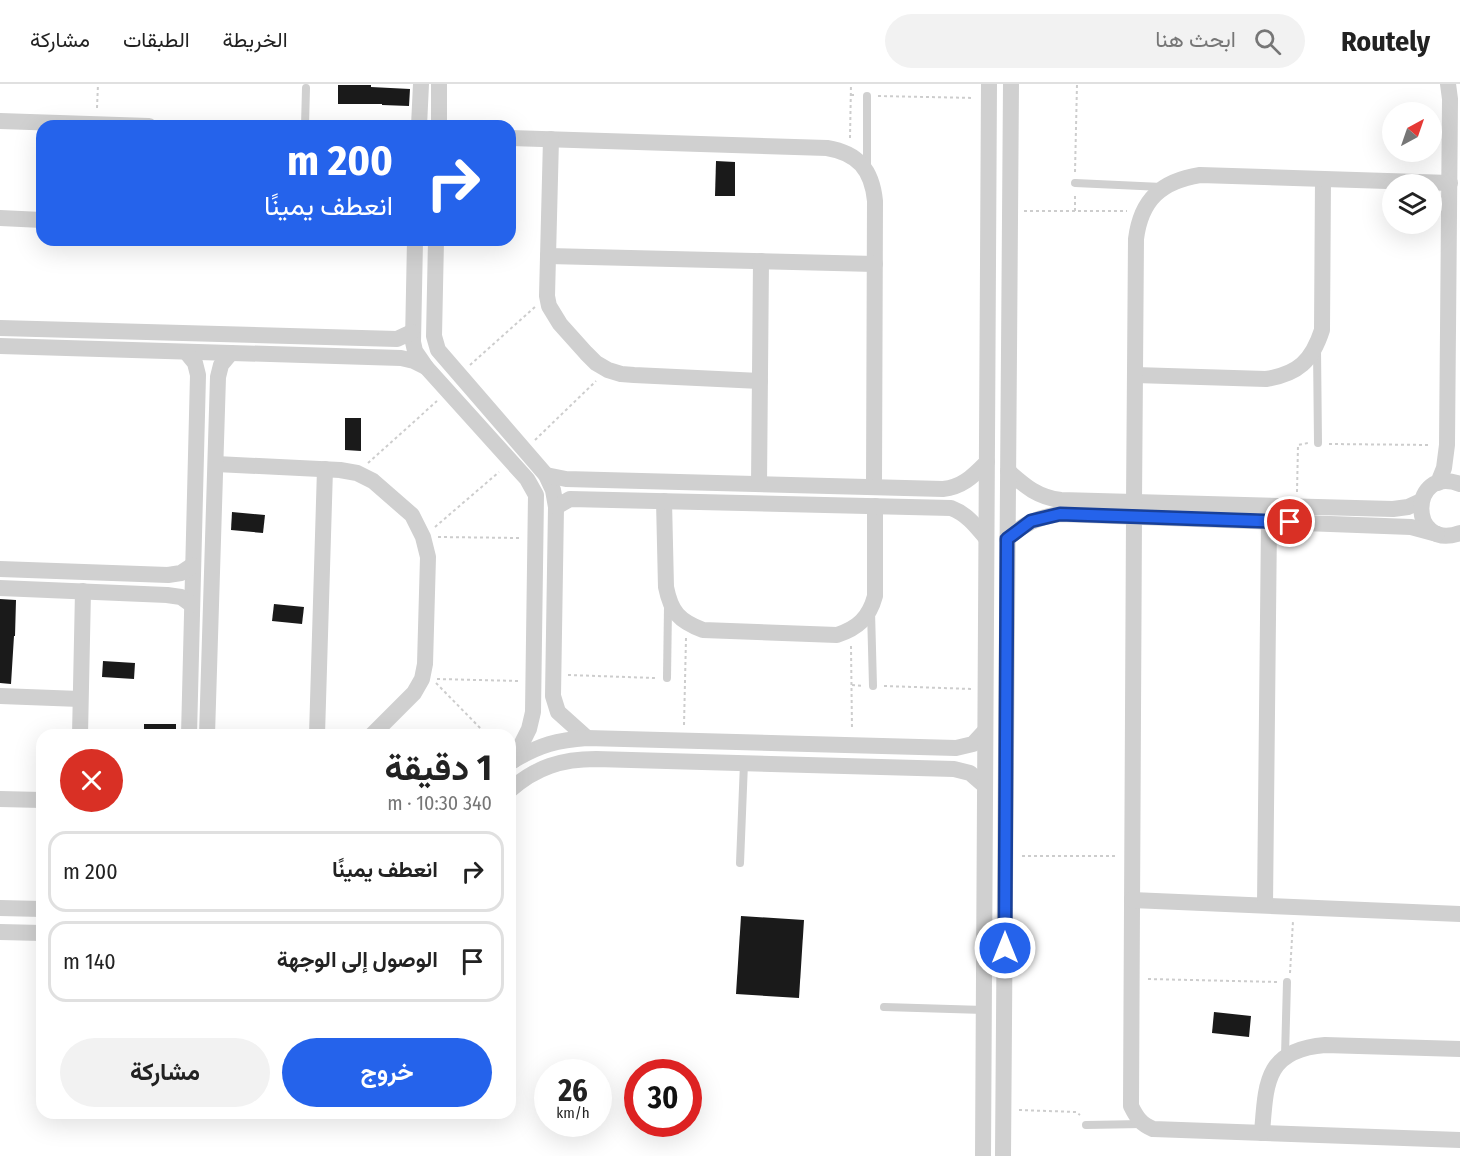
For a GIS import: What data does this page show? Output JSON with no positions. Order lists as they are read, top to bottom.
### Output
{
  "north": "top right",
  "page": {
    "header": "Routely",
    "search": "ابحث هنا",
    "nav": ["الخريطة", "الطبقات", "مشاركة"],
    "turn": ["200 m", "انعطف يمينًا"],
    "heading": ["1 دقيقة", "340 m · 10:30"],
    "list": [
      {
        "name": "انعطف يمينًا",
        "value": "200 m"
      },
      {
        "name": "الوصول إلى الوجهة",
        "value": "140 m"
      }
    ],
    "buttons": ["خروج", "مشاركة"],
    "speed": "26 km/h",
    "limit": "30"
  }
}
